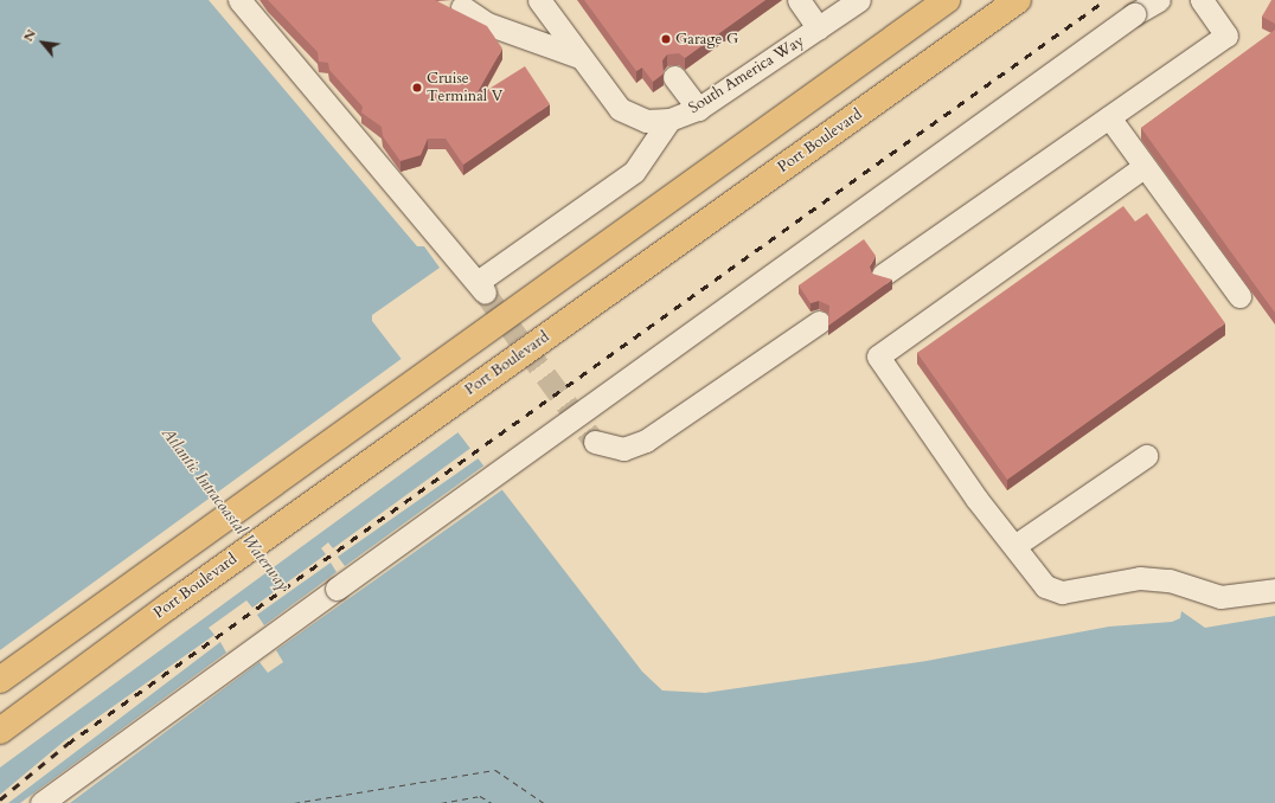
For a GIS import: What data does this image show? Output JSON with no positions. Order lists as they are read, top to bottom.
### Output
{
  "streets": {
    "main road": ["Port Boulevard"],
    "street": ["South America Way"]
  },
  "water": ["Atlantic Intracoastal Waterway"],
  "places": ["Garage G", "Cruise Terminal V"],
  "north": "top left"
}
